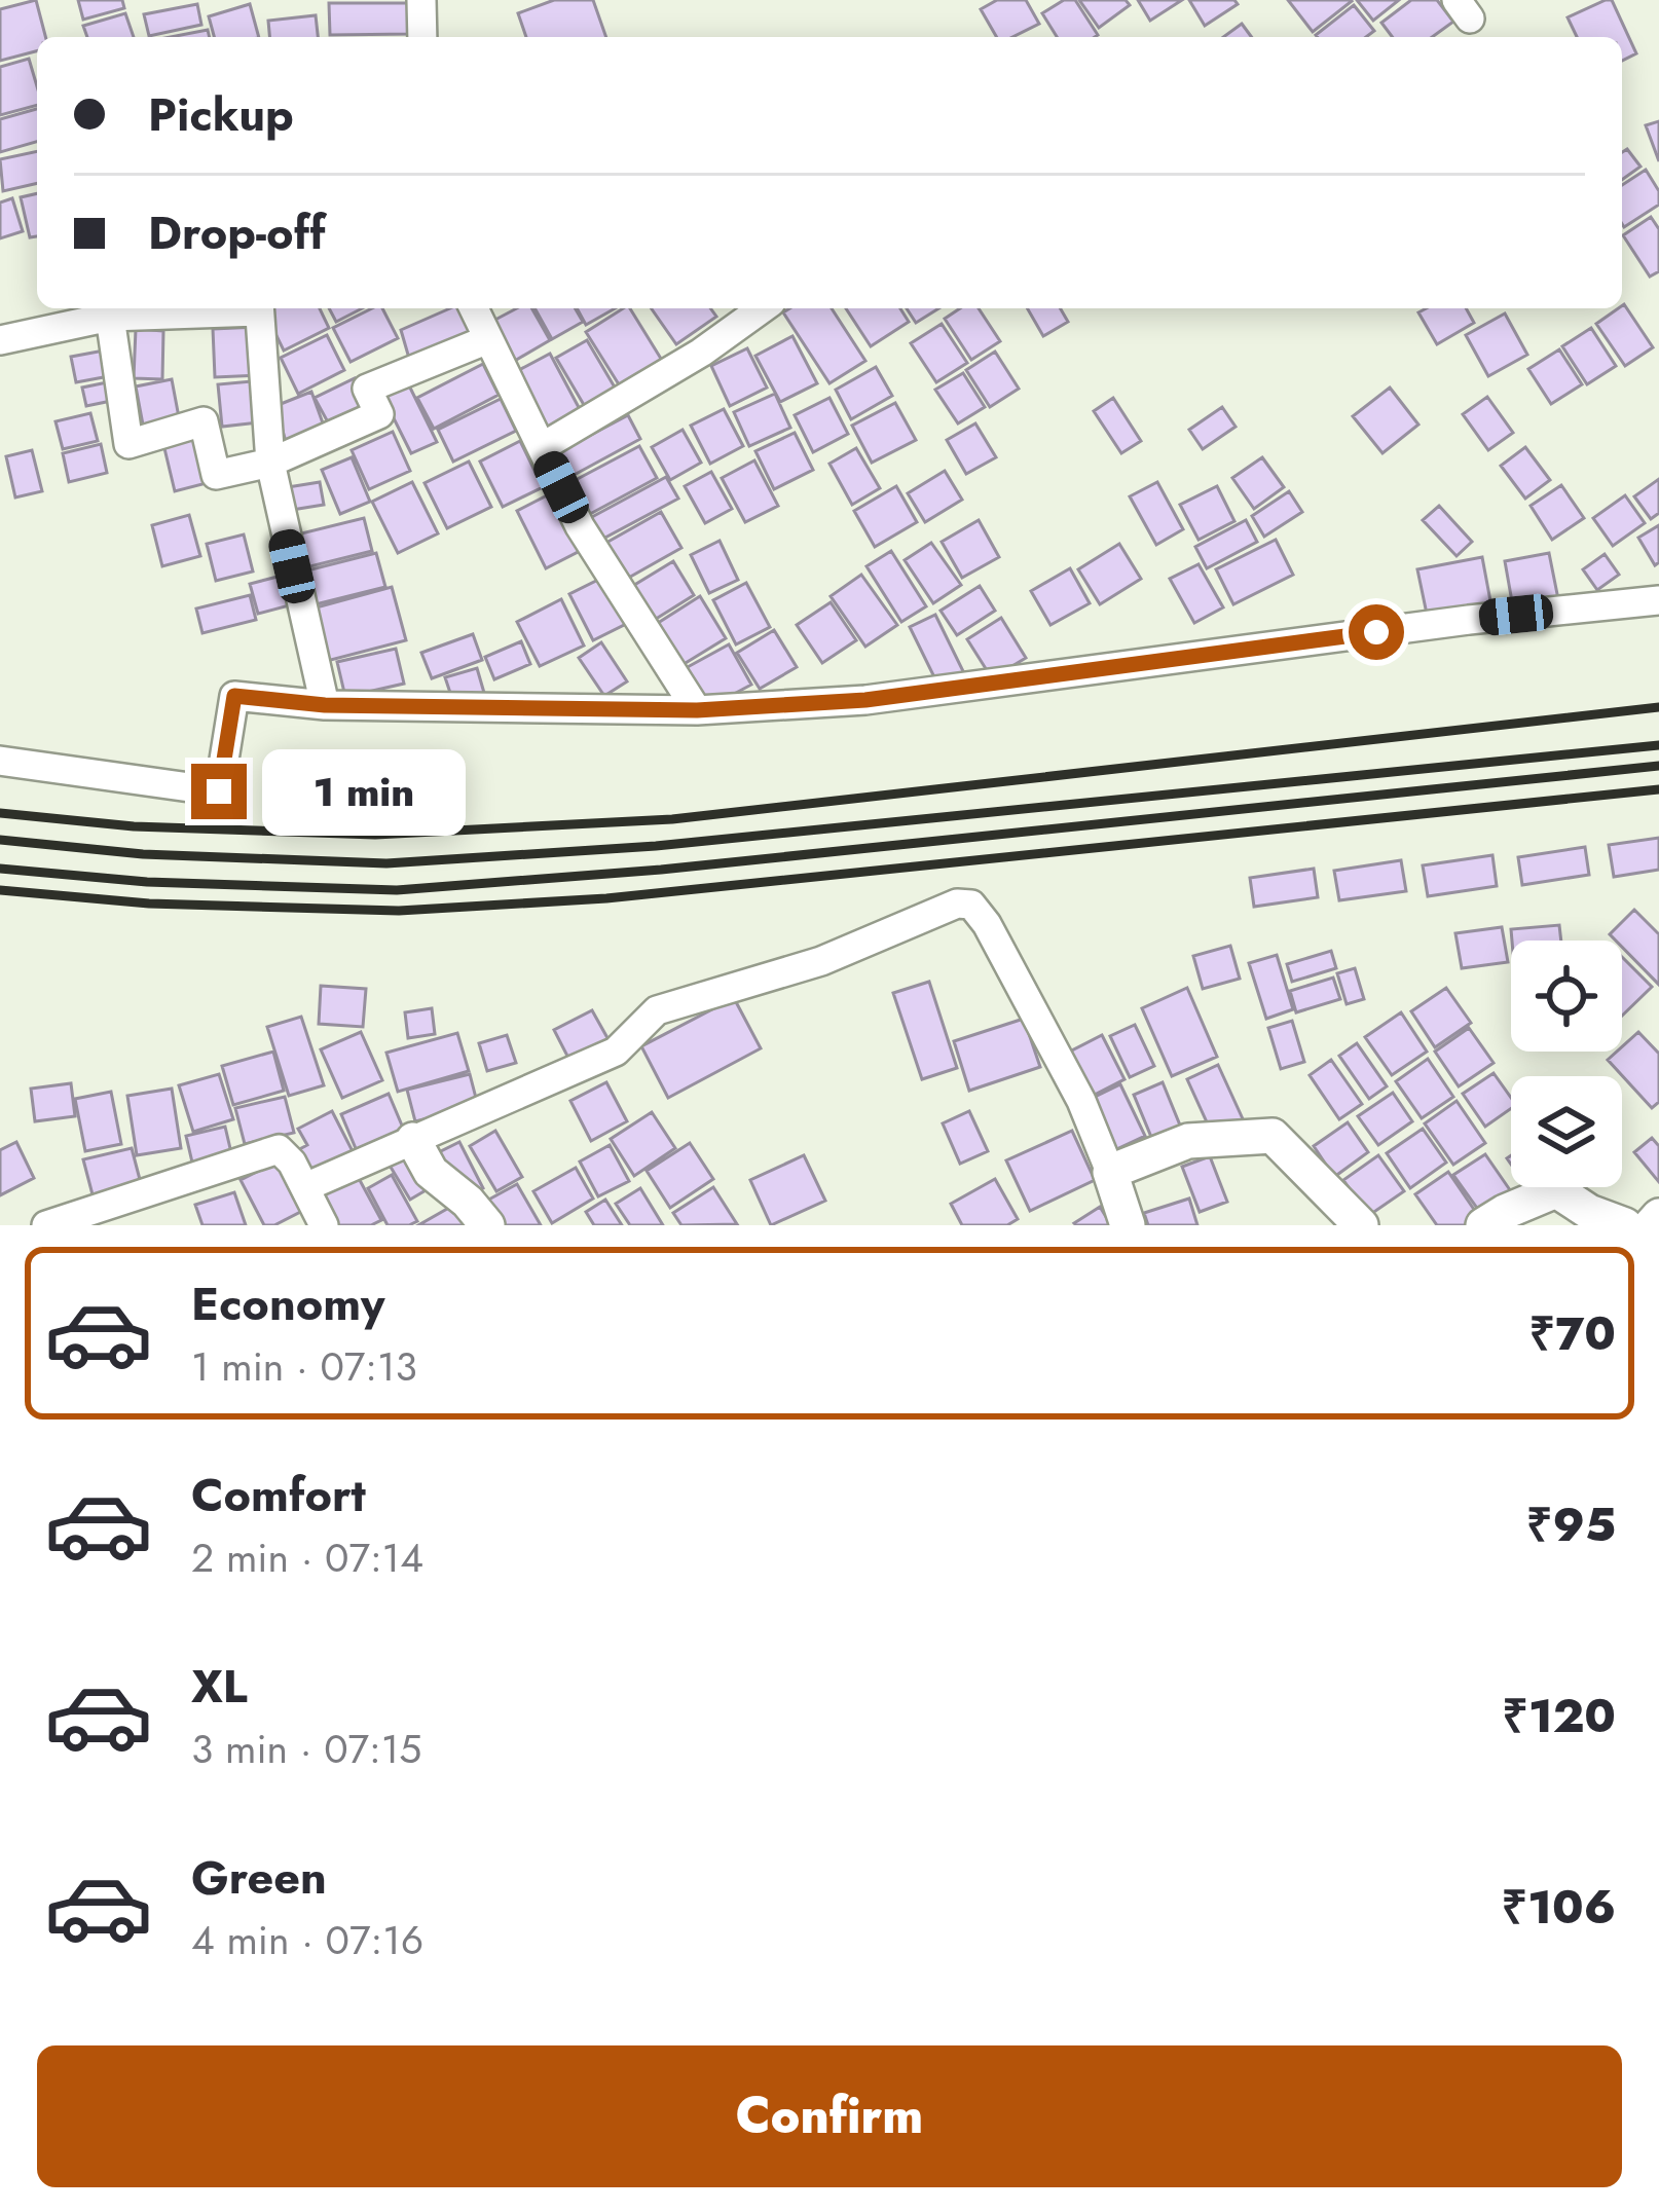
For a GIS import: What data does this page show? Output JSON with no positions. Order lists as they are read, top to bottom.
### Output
{
  "page": {
    "banner": ["Pickup", "Drop-off"],
    "bubble": "1 min",
    "list": [
      {
        "name": "Economy",
        "note": "1 min · 07:13",
        "value": "₹70"
      },
      {
        "name": "Comfort",
        "note": "2 min · 07:14",
        "value": "₹95"
      },
      {
        "name": "XL",
        "note": "3 min · 07:15",
        "value": "₹120"
      },
      {
        "name": "Green",
        "note": "4 min · 07:16",
        "value": "₹106"
      }
    ],
    "buttons": "Confirm"
  }
}
